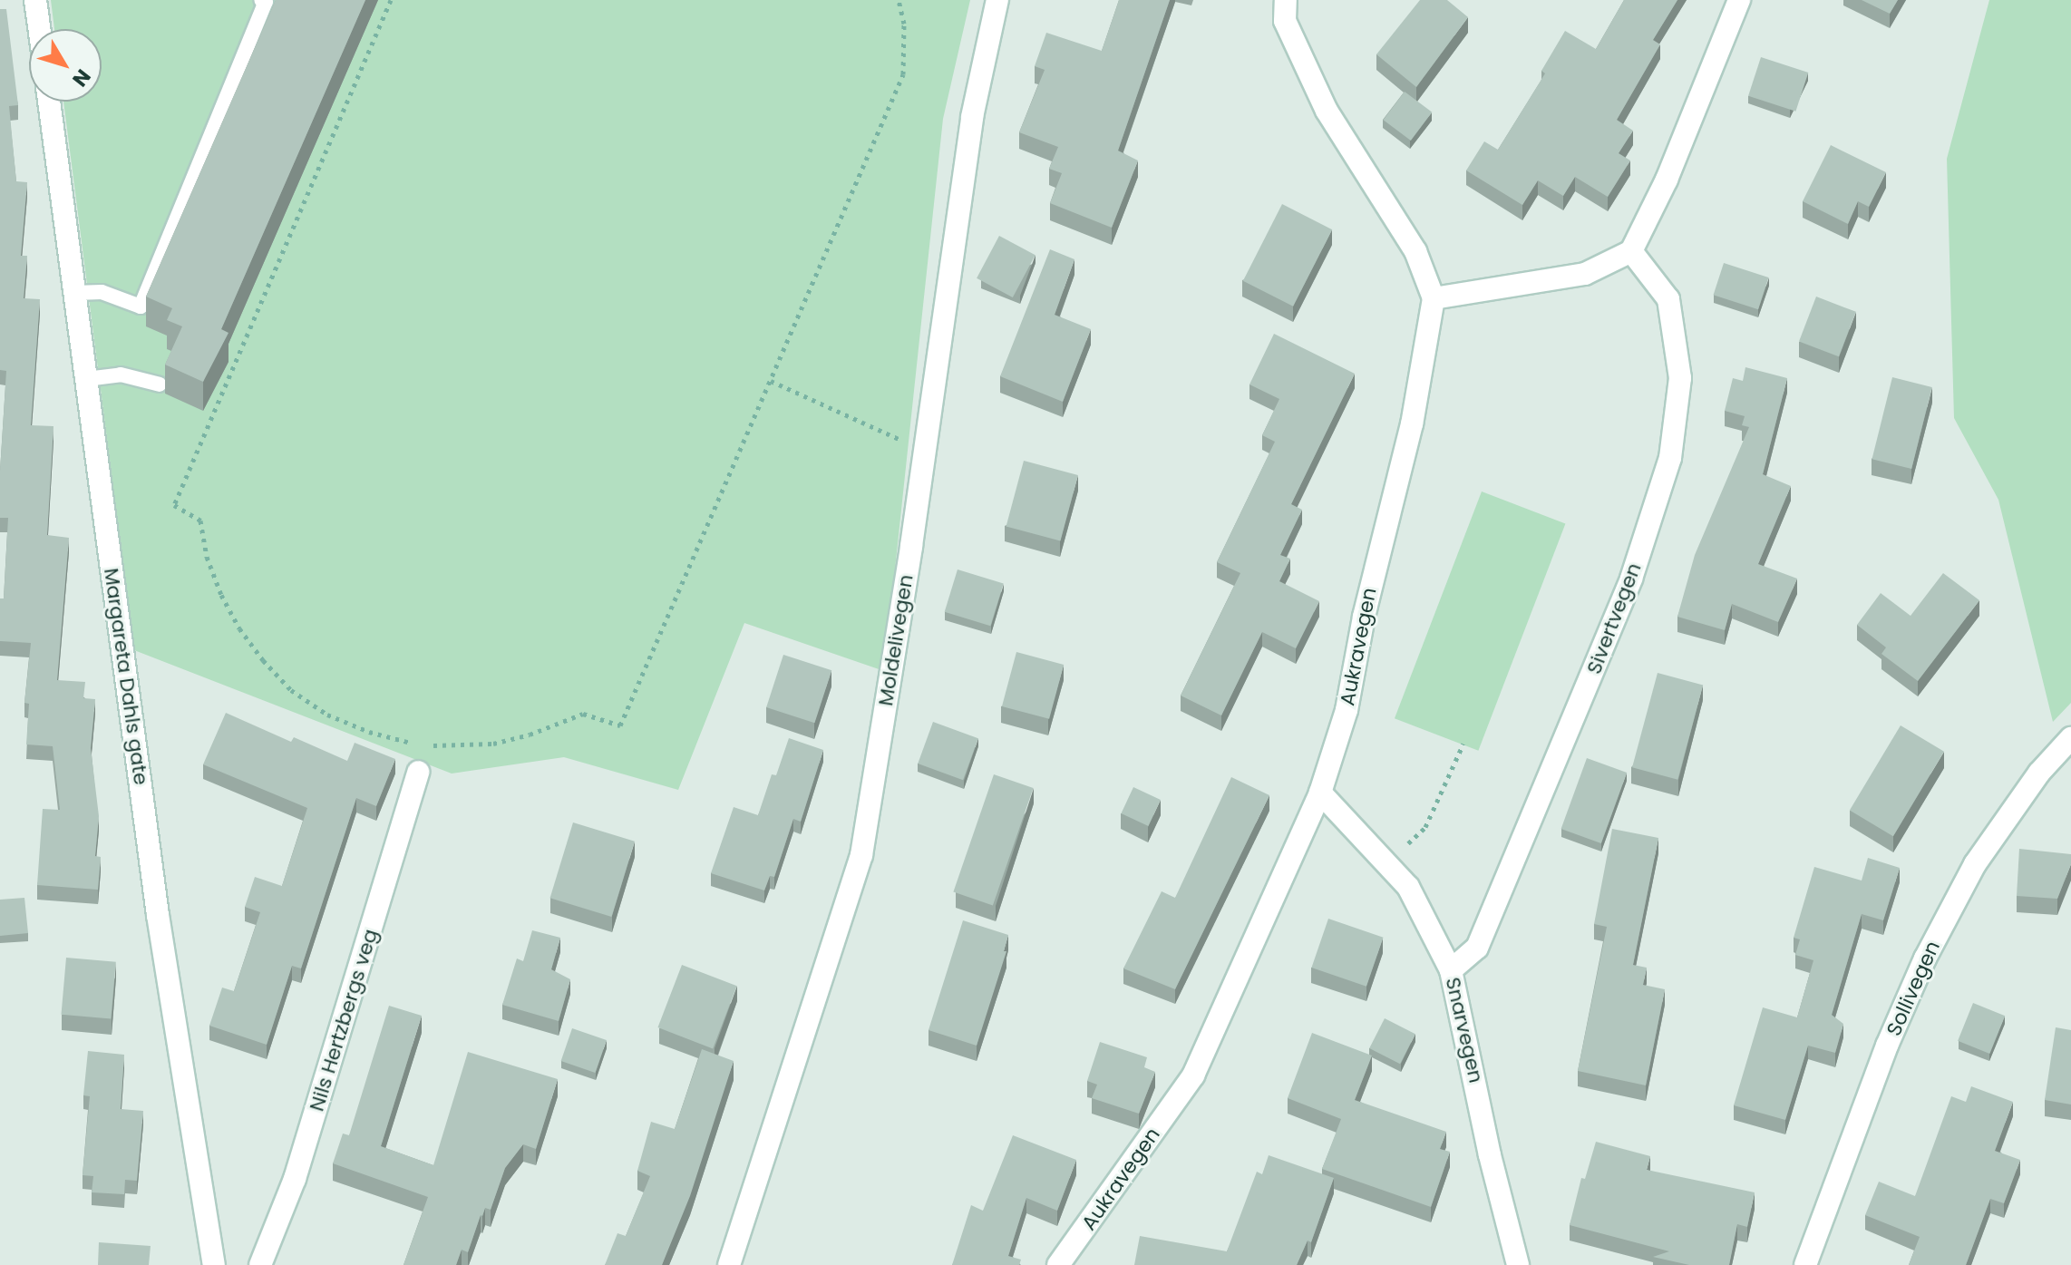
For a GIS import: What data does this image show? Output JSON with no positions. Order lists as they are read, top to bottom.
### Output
{
  "streets": {
    "street": [
      "Sivertvegen",
      "Moldelivegen",
      "Aukravegen",
      "Margareta Dahls gate",
      "Sollivegen",
      "Nils Hertzbergs veg",
      "Snarvegen"
    ]
  },
  "crossings": [
    ["Sivertvegen", "Snarvegen"],
    ["Aukravegen", "Snarvegen"]
  ],
  "north": "bottom right"
}
